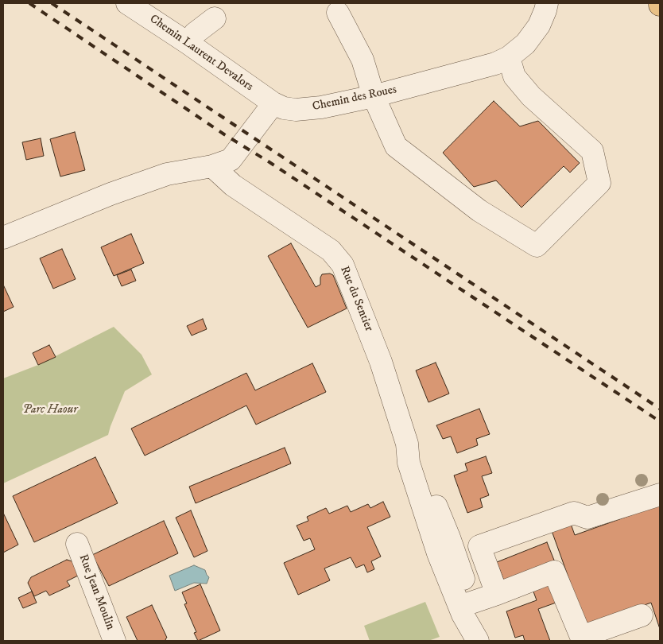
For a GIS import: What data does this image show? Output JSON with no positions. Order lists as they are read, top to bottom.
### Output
{
  "streets": {
    "street": [
      "Chemin Laurent Devalors",
      "Chemin des Roues",
      "Rue du Sentier",
      "Rue Jean Moulin"
    ]
  },
  "crossings": [
    ["Chemin Laurent Devalors", "Chemin des Roues"]
  ],
  "parks": ["Parc Haour"]
}
